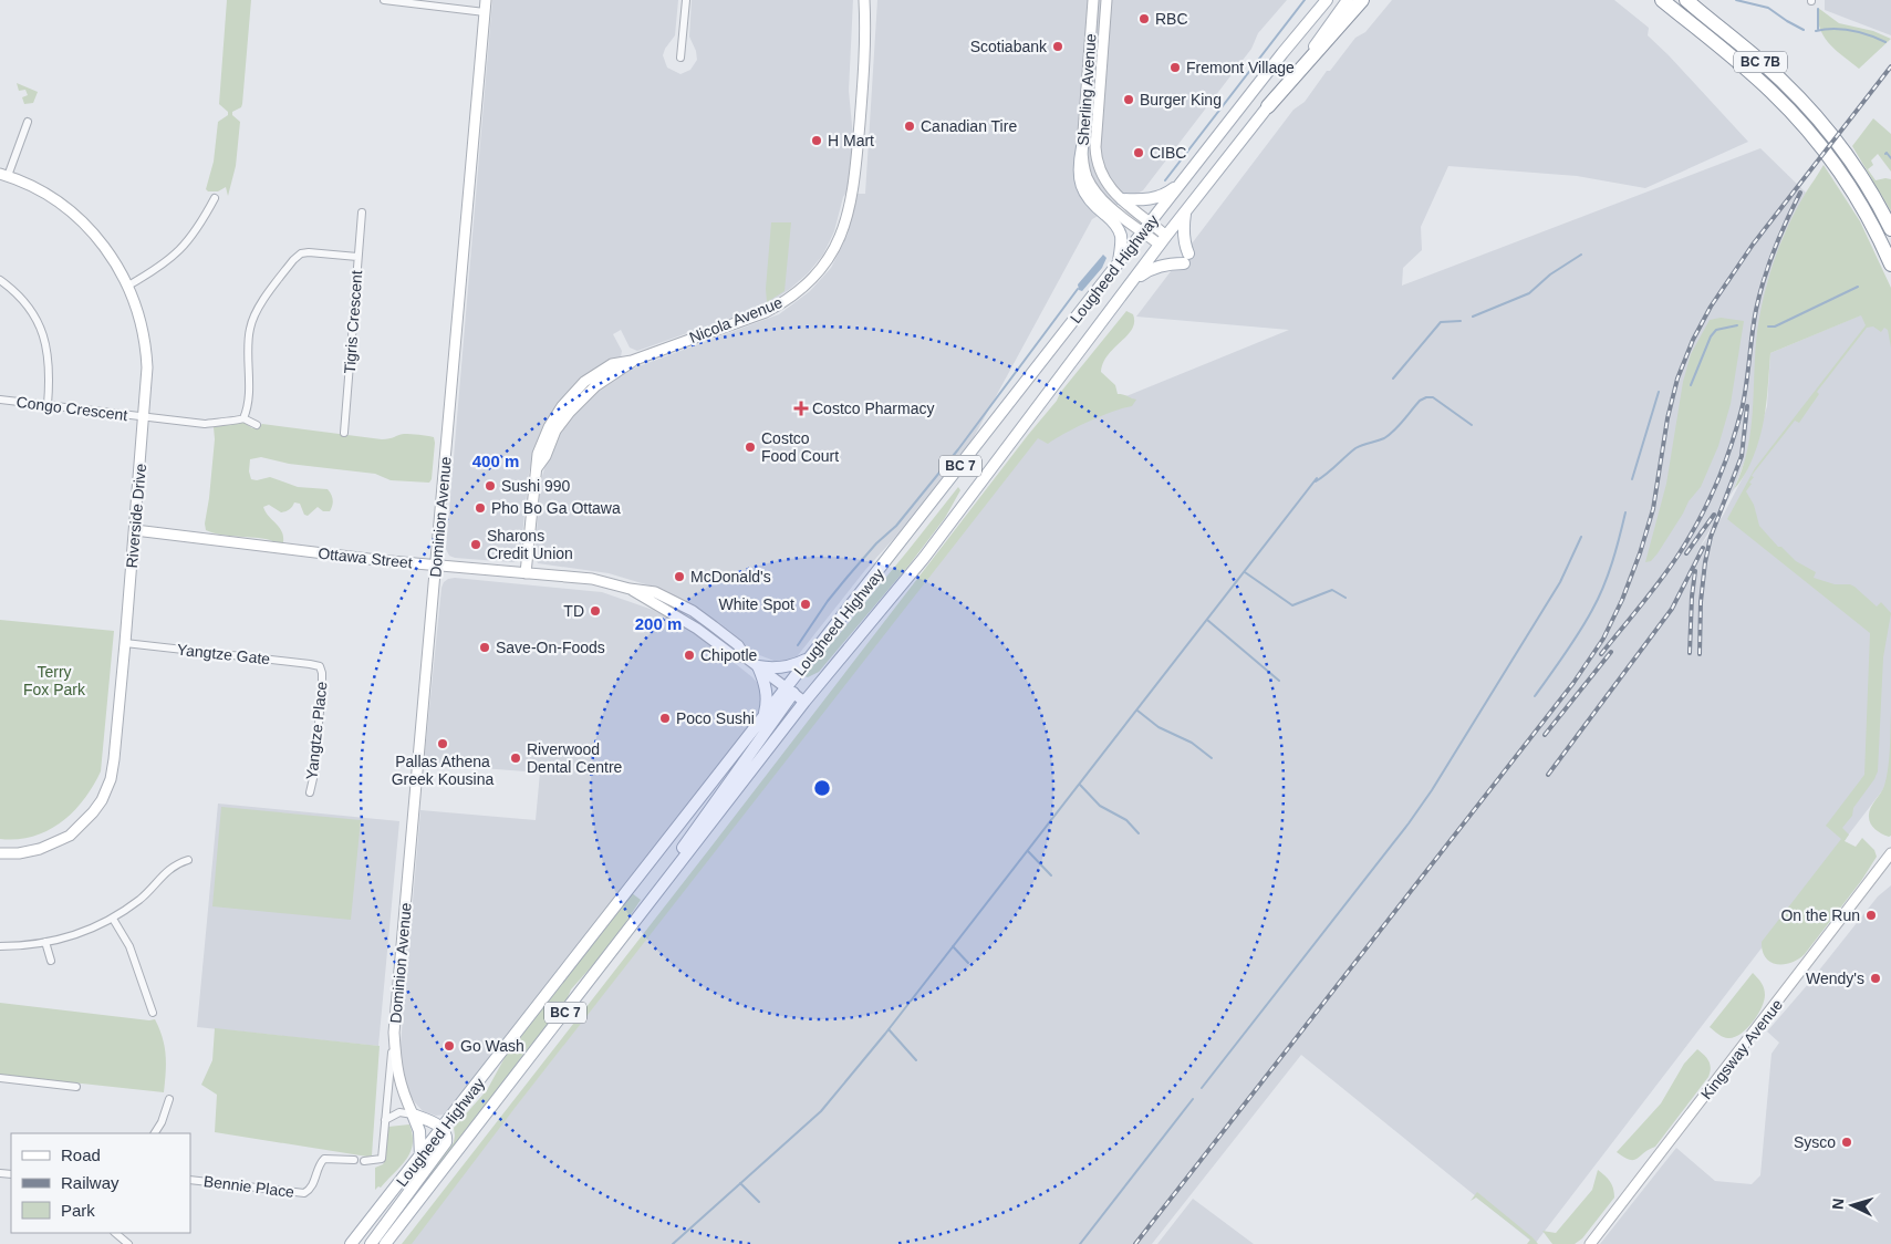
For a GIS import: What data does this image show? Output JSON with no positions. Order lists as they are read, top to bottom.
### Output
{
  "streets": {
    "highway": ["BC 7B"],
    "main road": ["Lougheed Highway", "BC 7"],
    "street": [
      "Sherling Avenue",
      "Nicola Avenue",
      "Tigris Crescent",
      "Congo Crescent",
      "Riverside Drive",
      "Dominion Avenue",
      "Ottawa Street",
      "Yangtze Gate",
      "Yangtze Place",
      "Kingsway Avenue",
      "Bennie Place"
    ]
  },
  "crossings": [
    ["Sherling Avenue", "Lougheed Highway"],
    ["Lougheed Highway", "Ottawa Street"],
    ["Nicola Avenue", "Ottawa Street"],
    ["Congo Crescent", "Riverside Drive"],
    ["Riverside Drive", "Ottawa Street"],
    ["Riverside Drive", "Yangtze Gate"],
    ["Dominion Avenue", "Ottawa Street"],
    ["Yangtze Gate", "Yangtze Place"]
  ],
  "parks": ["Terry Fox Park"],
  "places": {
    "other": [
      "RBC",
      "Scotiabank",
      "Fremont Village",
      "Burger King",
      "Canadian Tire",
      "H Mart",
      "CIBC",
      "Costco Food Court",
      "Sushi 990",
      "Pho Bo Ga Ottawa",
      "Sharons Credit Union",
      "McDonald's",
      "White Spot",
      "TD",
      "Save-On-Foods",
      "Chipotle",
      "Poco Sushi",
      "Pallas Athena Greek Kousina",
      "Riverwood Dental Centre",
      "On the Run",
      "Wendy's",
      "Go Wash",
      "Sysco"
    ],
    "health": ["Costco Pharmacy"]
  },
  "legend": ["Road", "Railway", "Park"],
  "north": "left",
  "rings": ["400 m", "200 m"]
}
